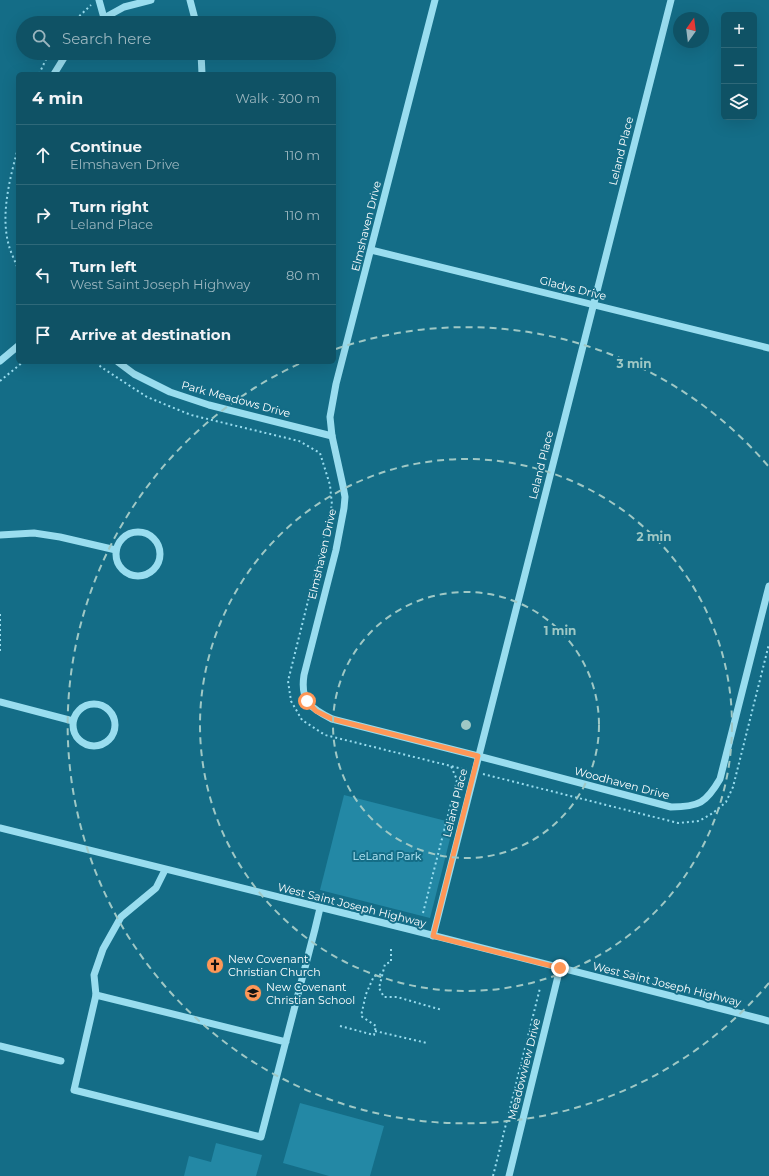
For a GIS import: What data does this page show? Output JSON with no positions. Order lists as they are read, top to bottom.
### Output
{
  "streets": {
    "street": [
      "Leland Place",
      "Elmshaven Drive",
      "Gladys Drive",
      "Park Meadows Drive",
      "Woodhaven Drive",
      "West Saint Joseph Highway",
      "Meadowview Drive"
    ]
  },
  "crossings": [
    ["Leland Place", "Elmshaven Drive"],
    ["Leland Place", "Gladys Drive"],
    ["Leland Place", "Woodhaven Drive"],
    ["Leland Place", "West Saint Joseph Highway"],
    ["Elmshaven Drive", "Gladys Drive"],
    ["Elmshaven Drive", "Park Meadows Drive"],
    ["Elmshaven Drive", "Woodhaven Drive"],
    ["West Saint Joseph Highway", "Meadowview Drive"]
  ],
  "parks": ["LeLand Park"],
  "places": {
    "church": ["New Covenant Christian Church"],
    "school or university": ["New Covenant Christian School"]
  },
  "north": "top",
  "page": {
    "map_buttons": ["+", "−"],
    "search": "Search here",
    "heading": ["4 min", "Walk · 300 m"],
    "list": [
      ["Continue", "Elmshaven Drive", "110 m"],
      ["Turn right", "Leland Place", "110 m"],
      ["Turn left", "West Saint Joseph Highway", "80 m"],
      "Arrive at destination"
    ]
  },
  "rings": ["3 min", "2 min", "1 min"]
}
